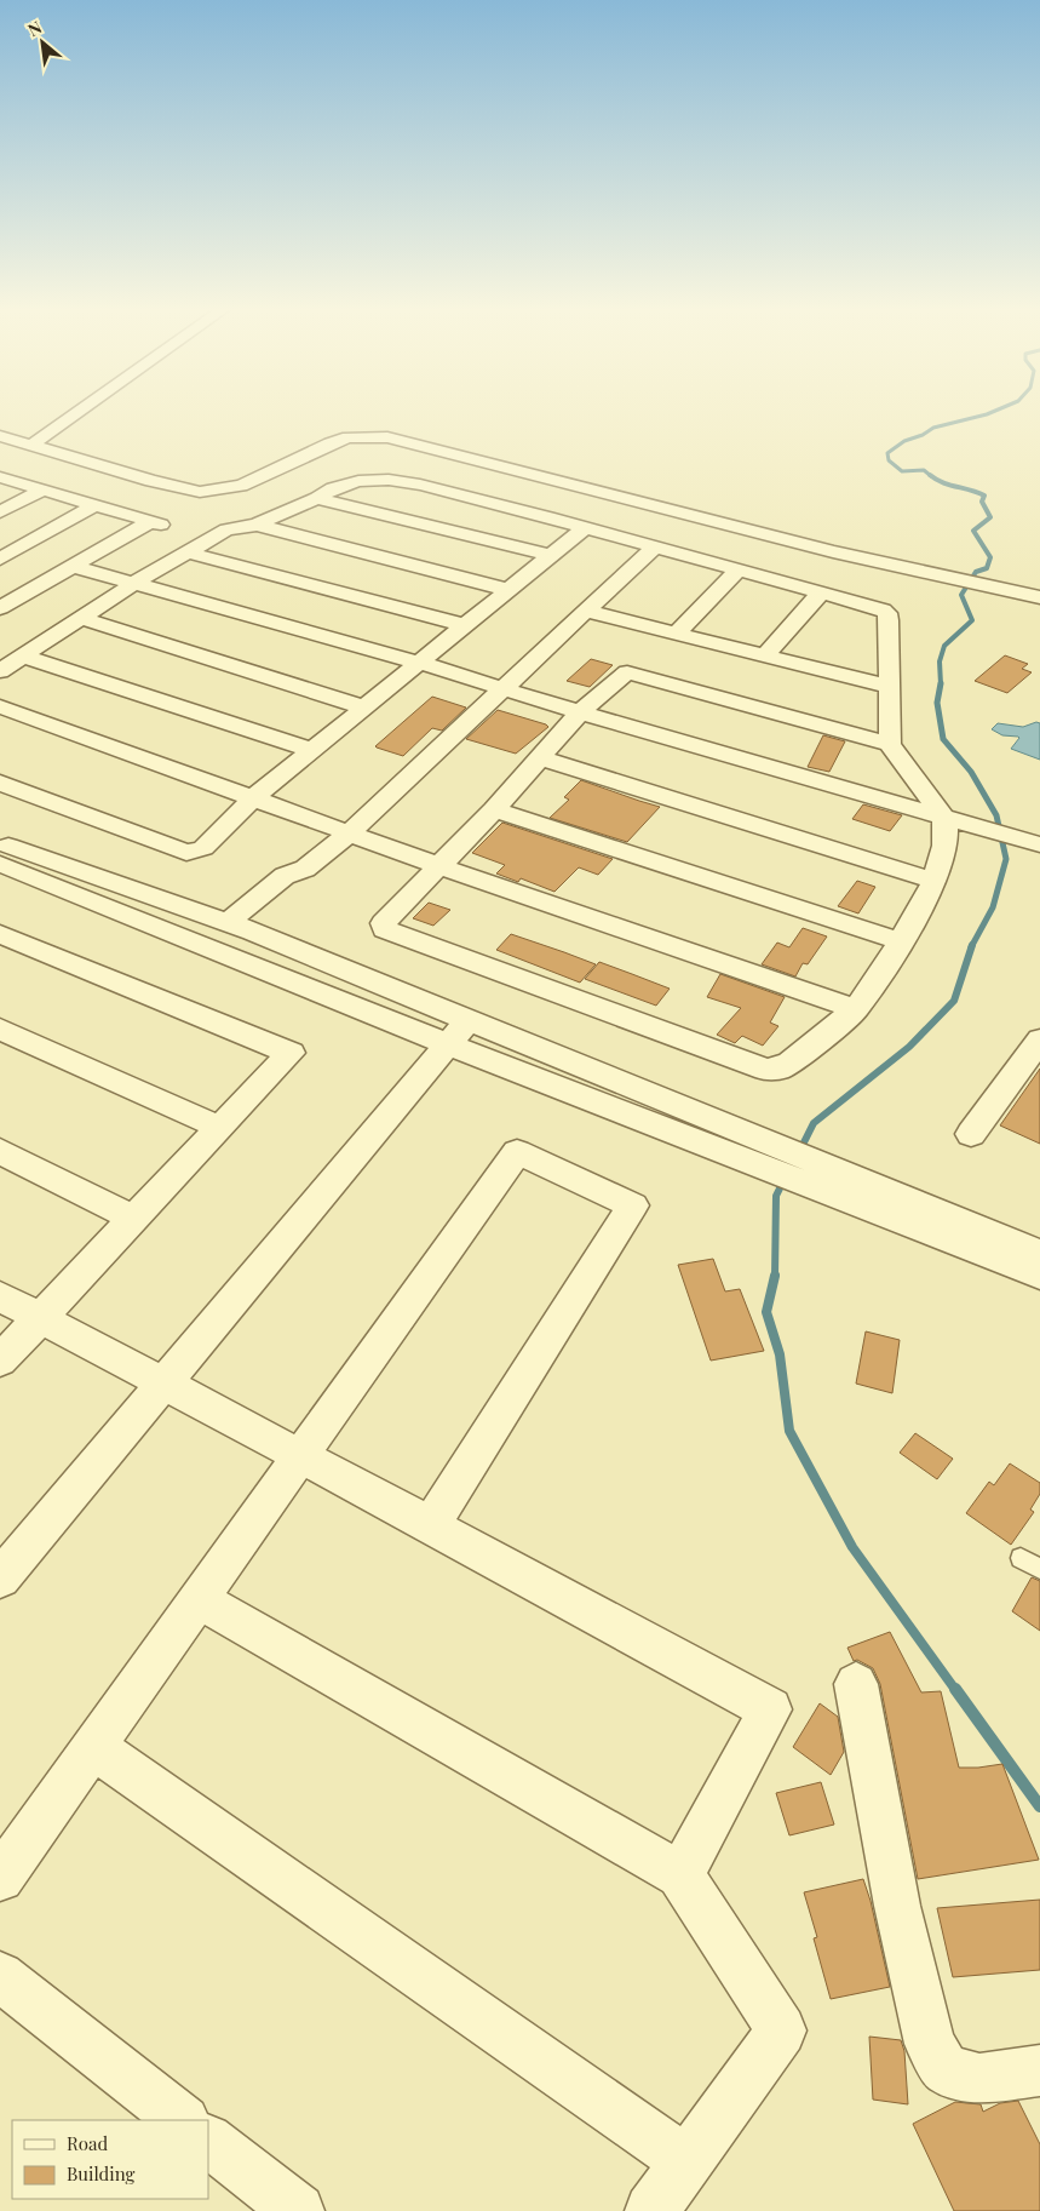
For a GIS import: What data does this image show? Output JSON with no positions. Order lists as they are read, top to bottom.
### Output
{
  "legend": ["Road", "Building"],
  "north": "top left"
}
